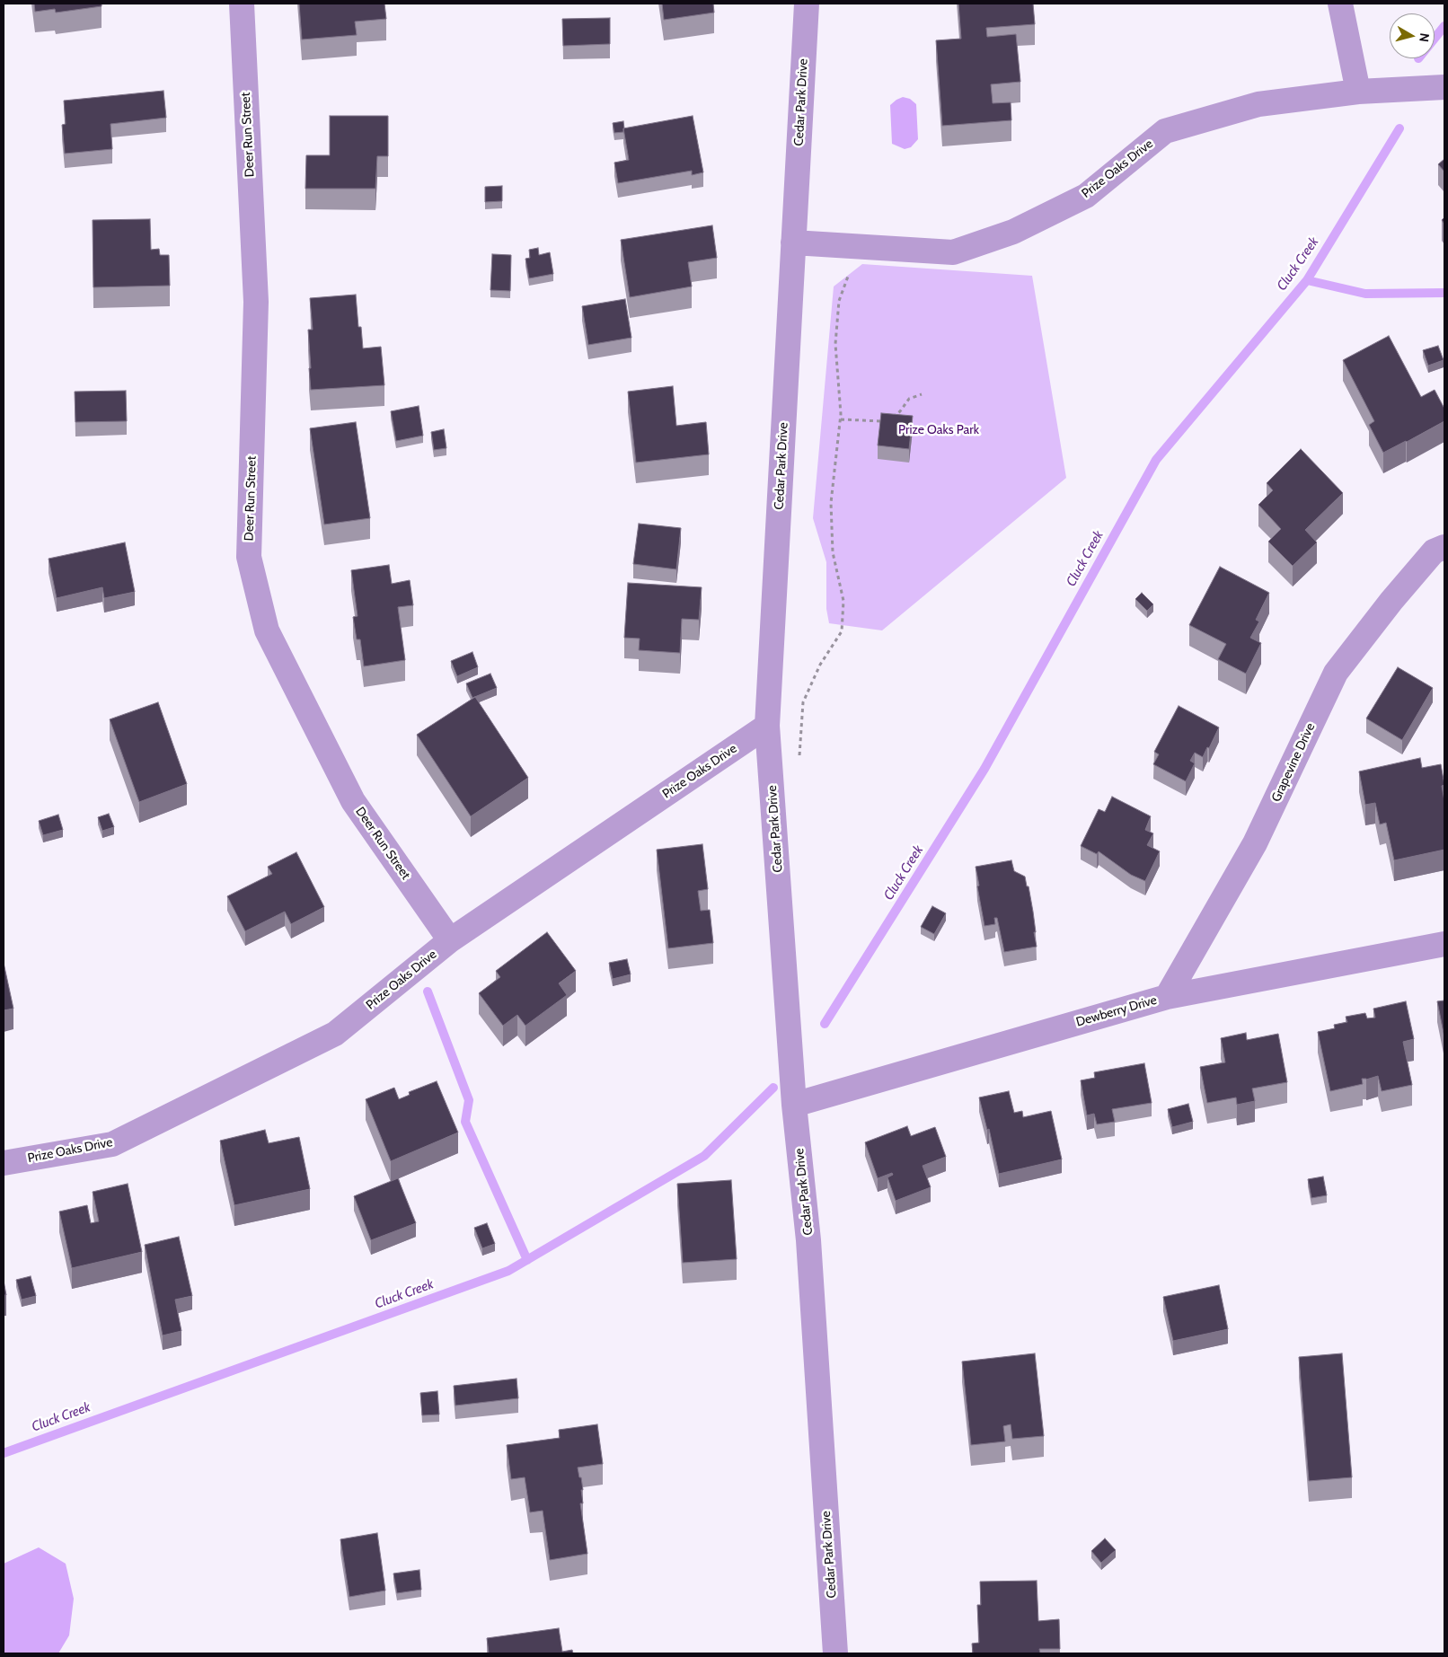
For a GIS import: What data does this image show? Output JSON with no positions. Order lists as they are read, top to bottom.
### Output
{
  "streets": {
    "street": [
      "Cedar Park Drive",
      "Deer Run Street",
      "Prize Oaks Drive",
      "Grapevine Drive",
      "Dewberry Drive"
    ]
  },
  "crossings": [
    ["Cedar Park Drive", "Prize Oaks Drive"],
    ["Cedar Park Drive", "Dewberry Drive"],
    ["Deer Run Street", "Prize Oaks Drive"],
    ["Grapevine Drive", "Dewberry Drive"]
  ],
  "water": ["Cluck Creek"],
  "parks": ["Prize Oaks Park"],
  "north": "right"
}
